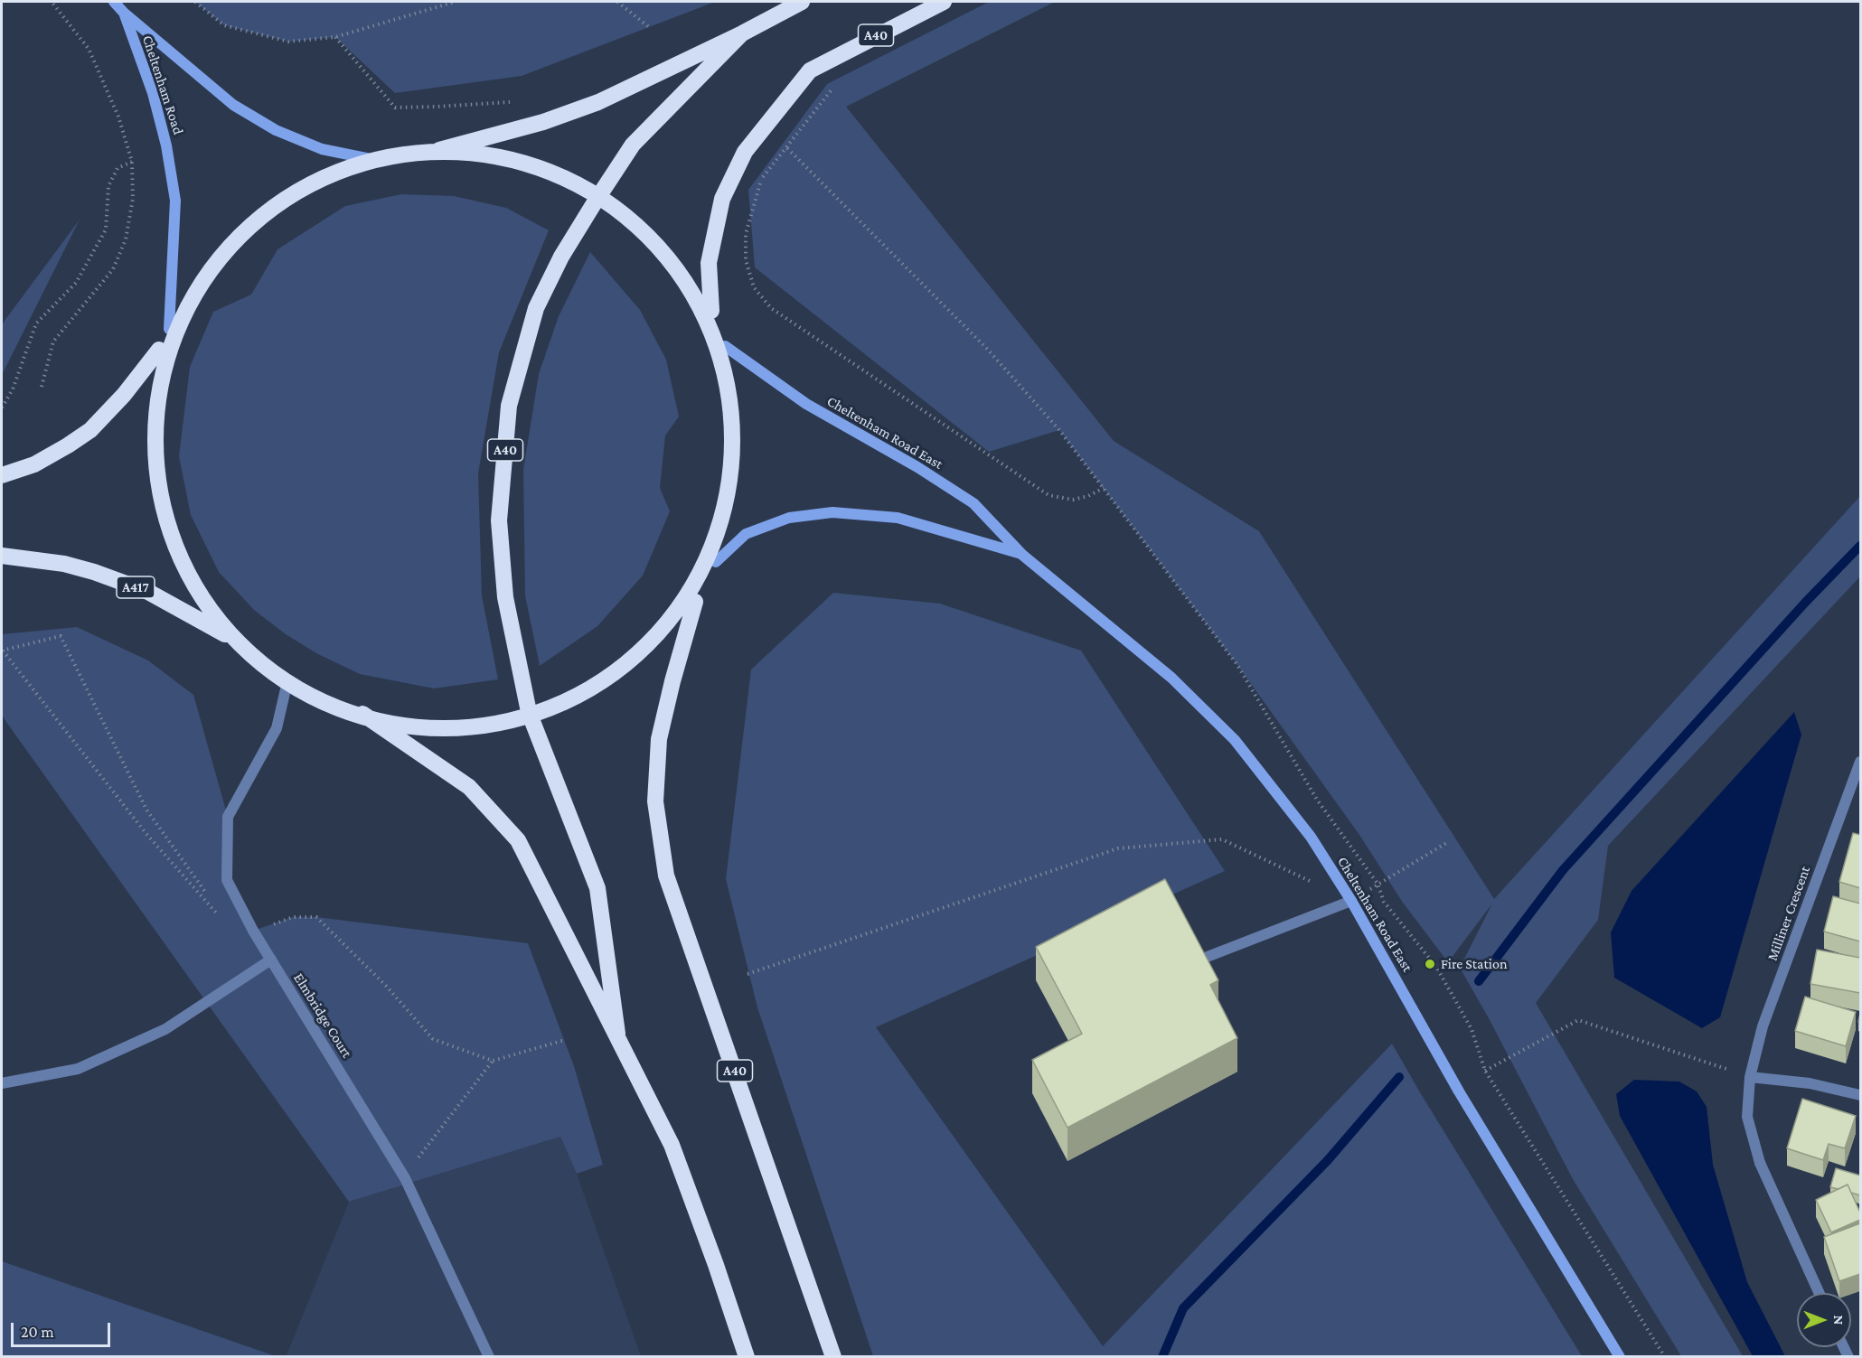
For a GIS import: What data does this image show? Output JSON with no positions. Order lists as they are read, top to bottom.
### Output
{
  "streets": {
    "highway": ["A40", "A417"],
    "main road": ["Cheltenham Road", "Cheltenham Road East"],
    "street": ["Milliner Crescent", "Elmbridge Court"]
  },
  "crossings": [
    ["A40", "Cheltenham Road"],
    ["A40", "Cheltenham Road East"],
    ["A40", "A417"],
    ["A40", "Elmbridge Court"]
  ],
  "places": ["Fire Station"],
  "scale_bar": "20 m",
  "north": "right"
}
